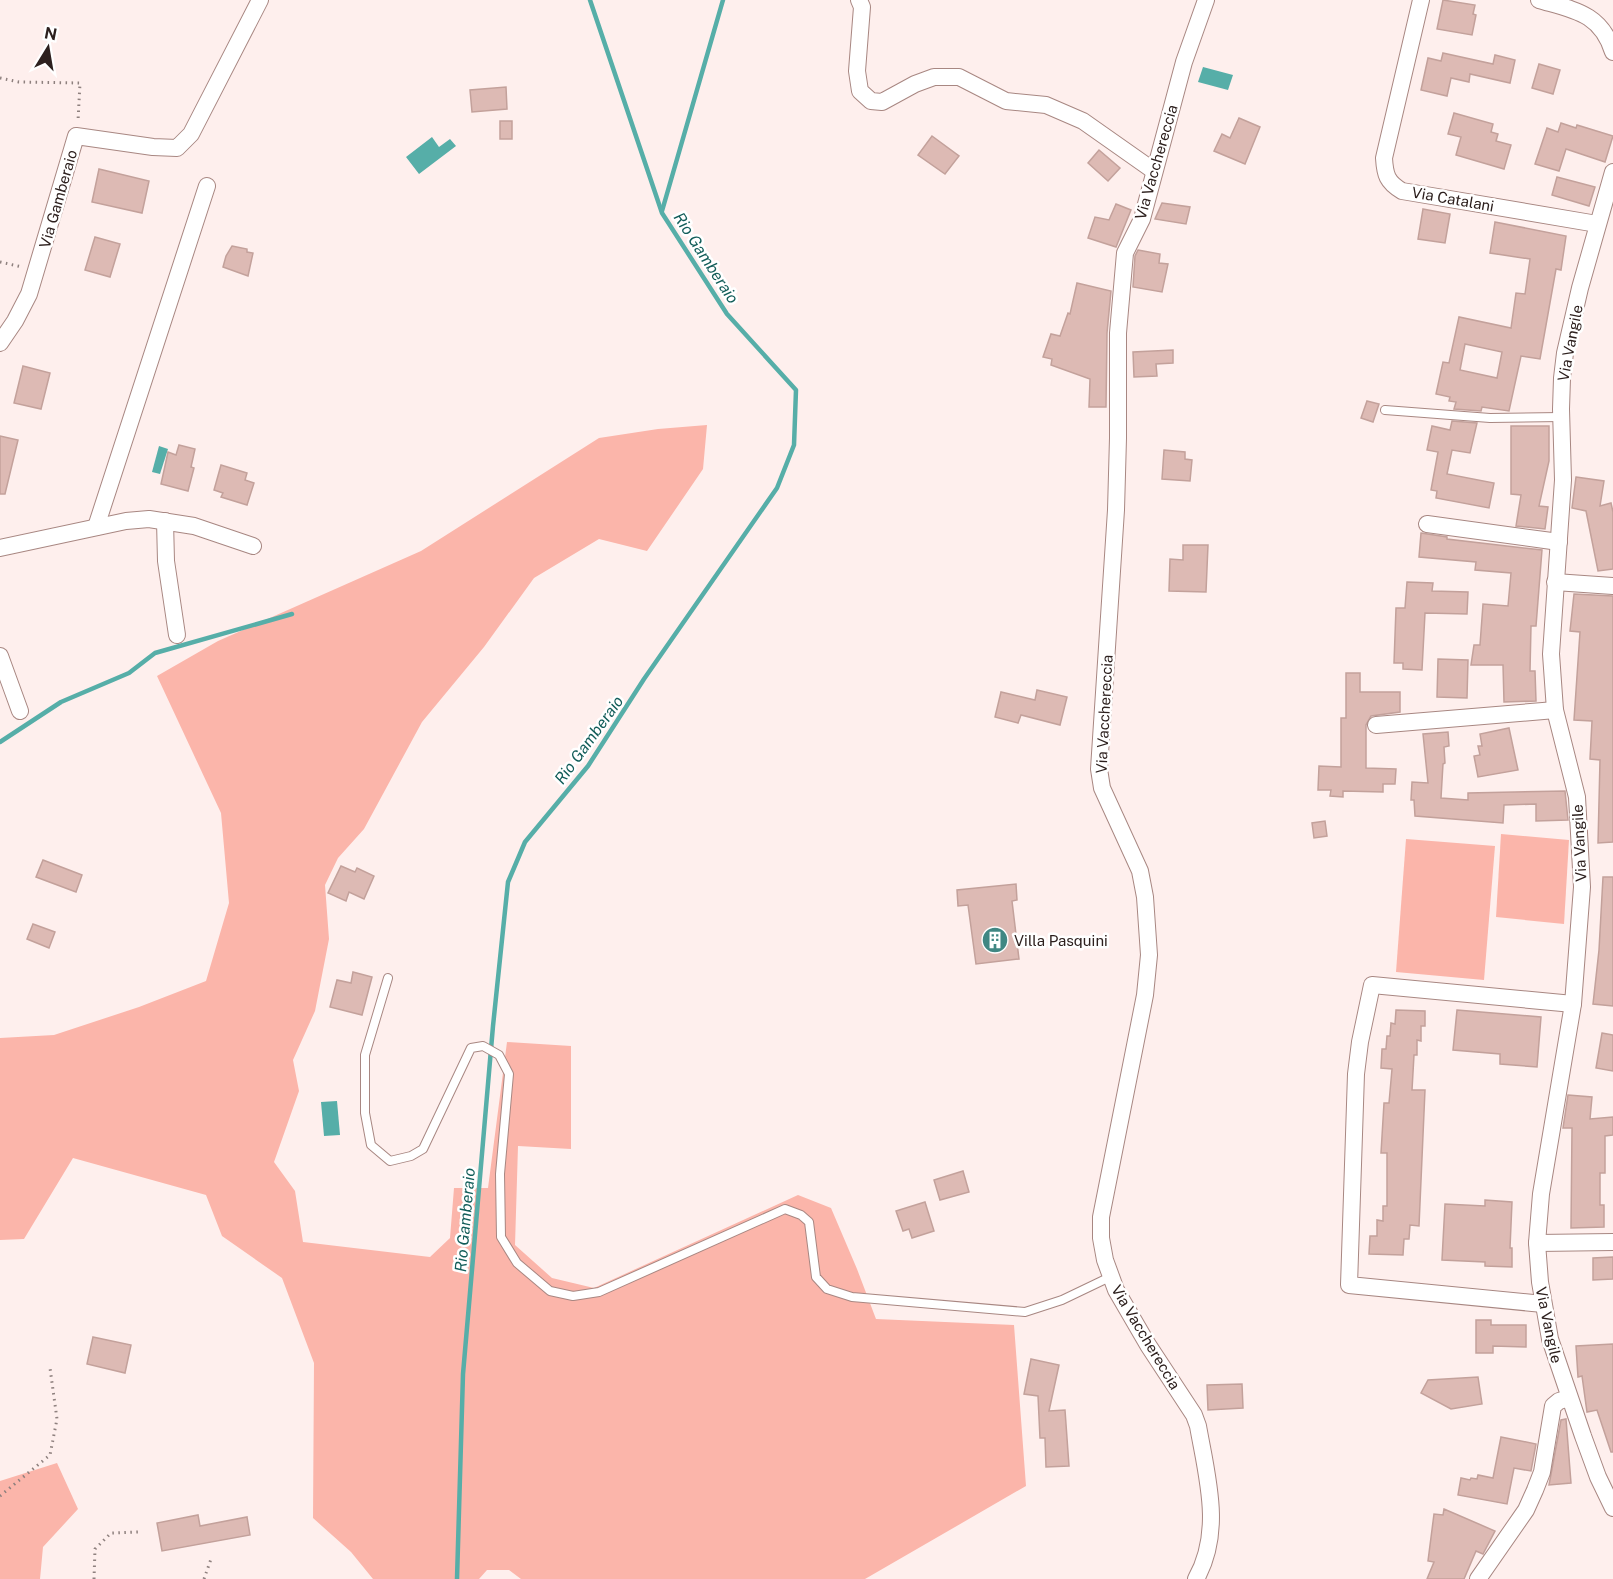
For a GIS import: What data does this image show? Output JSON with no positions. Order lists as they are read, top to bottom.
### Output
{
  "streets": {
    "street": [
      "Via Vacchereccia",
      "Via Gamberaio",
      "Via Catalani",
      "Via Vangile"
    ]
  },
  "crossings": [
    ["Via Catalani", "Via Vangile"]
  ],
  "water": ["Rio Gamberaio"],
  "places": {
    "building": ["Villa Pasquini"]
  },
  "north": "top"
}
